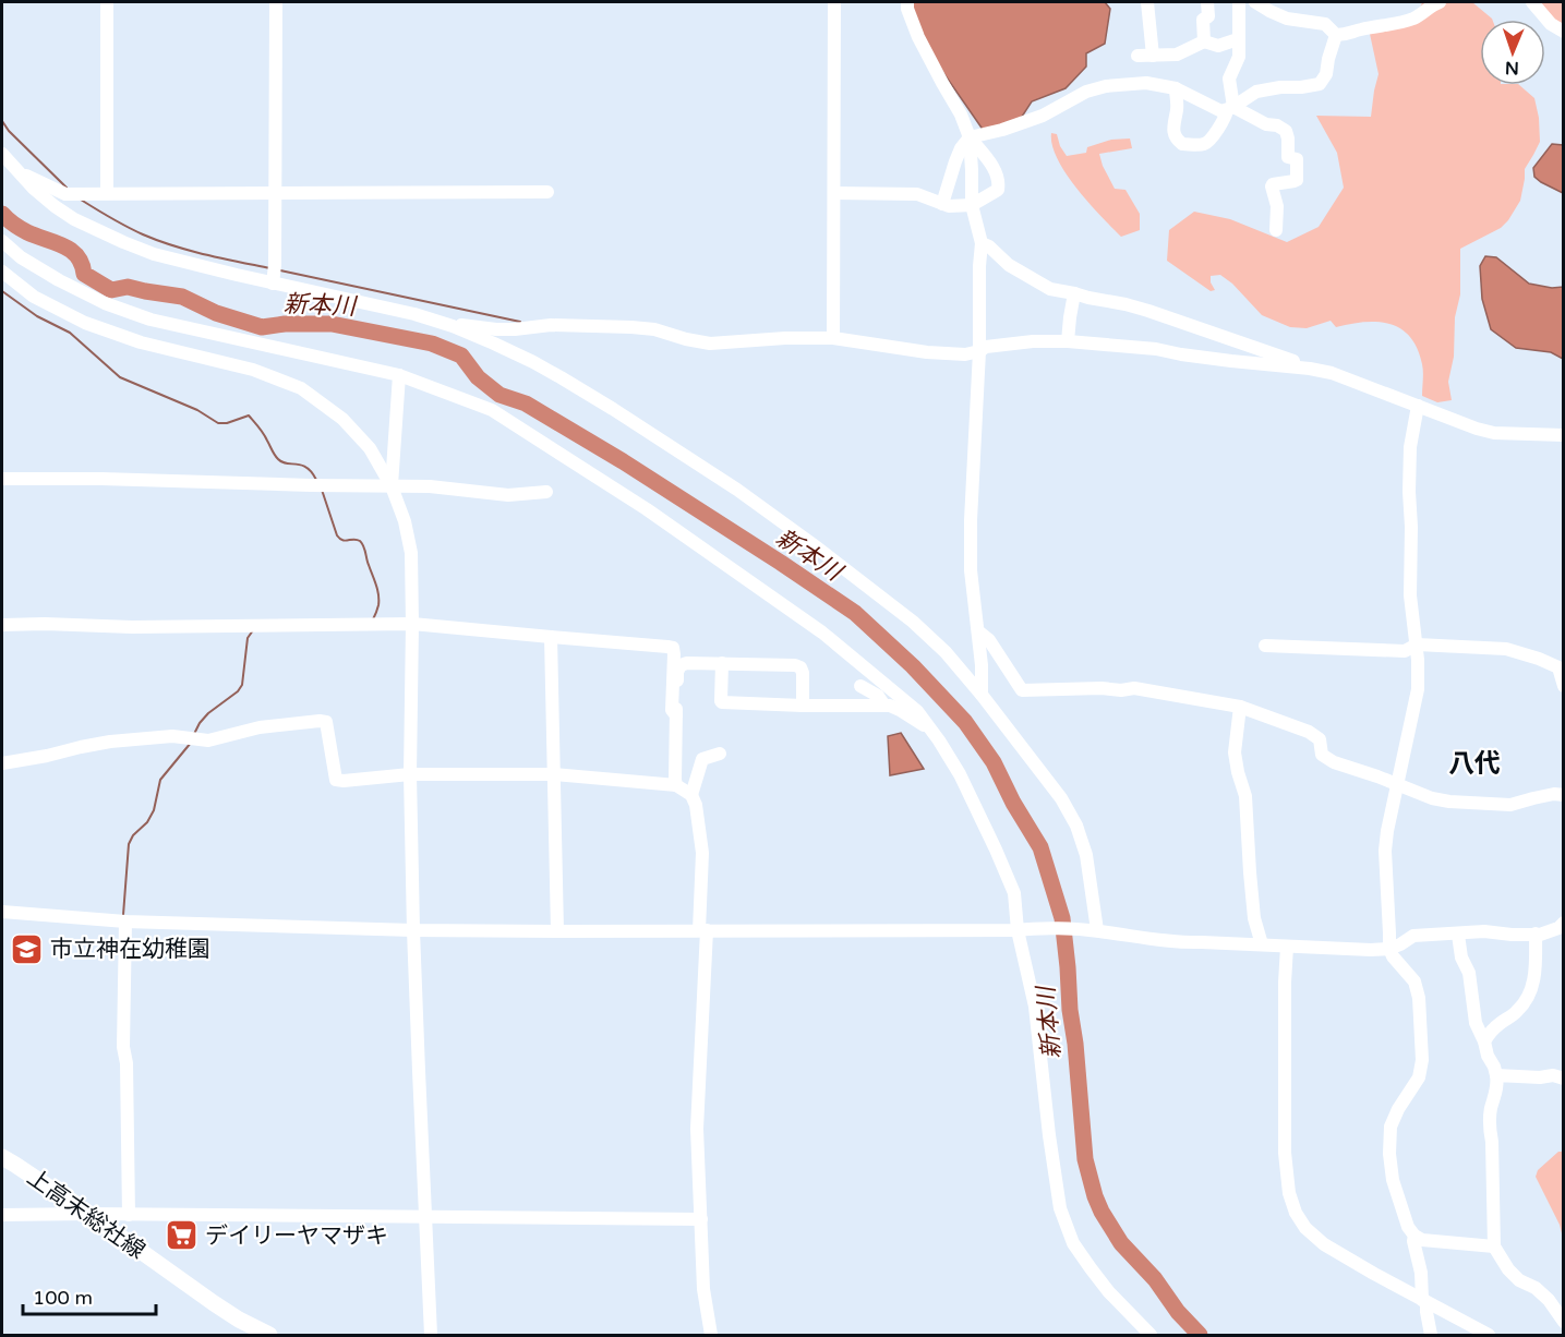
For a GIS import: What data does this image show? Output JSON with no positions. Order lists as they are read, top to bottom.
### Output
{
  "streets": {
    "main road": ["上高末総社線"]
  },
  "districts": ["八代"],
  "water": ["新本川"],
  "places": {
    "school or university": ["市立神在幼稚園"],
    "supermarket": ["デイリーヤマザキ"]
  },
  "scale_bar": "100 m",
  "north": "bottom"
}
